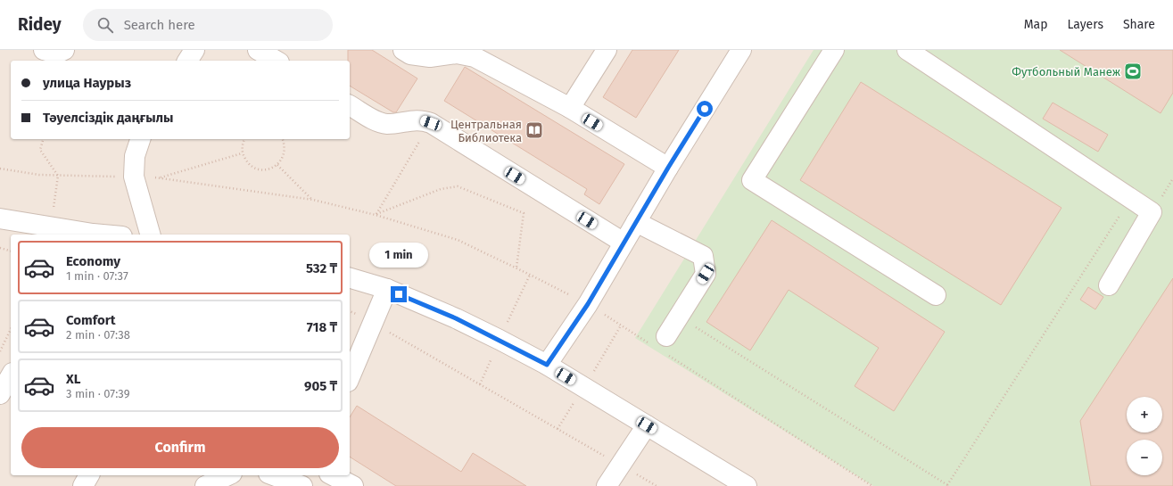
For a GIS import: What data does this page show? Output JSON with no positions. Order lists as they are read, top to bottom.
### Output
{
  "places": {
    "sports": ["Футбольный Манеж"],
    "library": ["Центральная Библиотека"]
  },
  "page": {
    "header": "Ridey",
    "search": "Search here",
    "nav": ["Map", "Layers", "Share"],
    "banner": ["улица Наурыз", "Тәуелсіздік даңғылы"],
    "list": [
      {
        "name": "Economy",
        "note": "1 min · 07:37",
        "value": "532 ₸"
      },
      {
        "name": "Comfort",
        "note": "2 min · 07:38",
        "value": "718 ₸"
      },
      {
        "name": "XL",
        "note": "3 min · 07:39",
        "value": "905 ₸"
      }
    ],
    "bubble": "1 min",
    "map_buttons": ["+", "−"],
    "buttons": "Confirm"
  }
}
